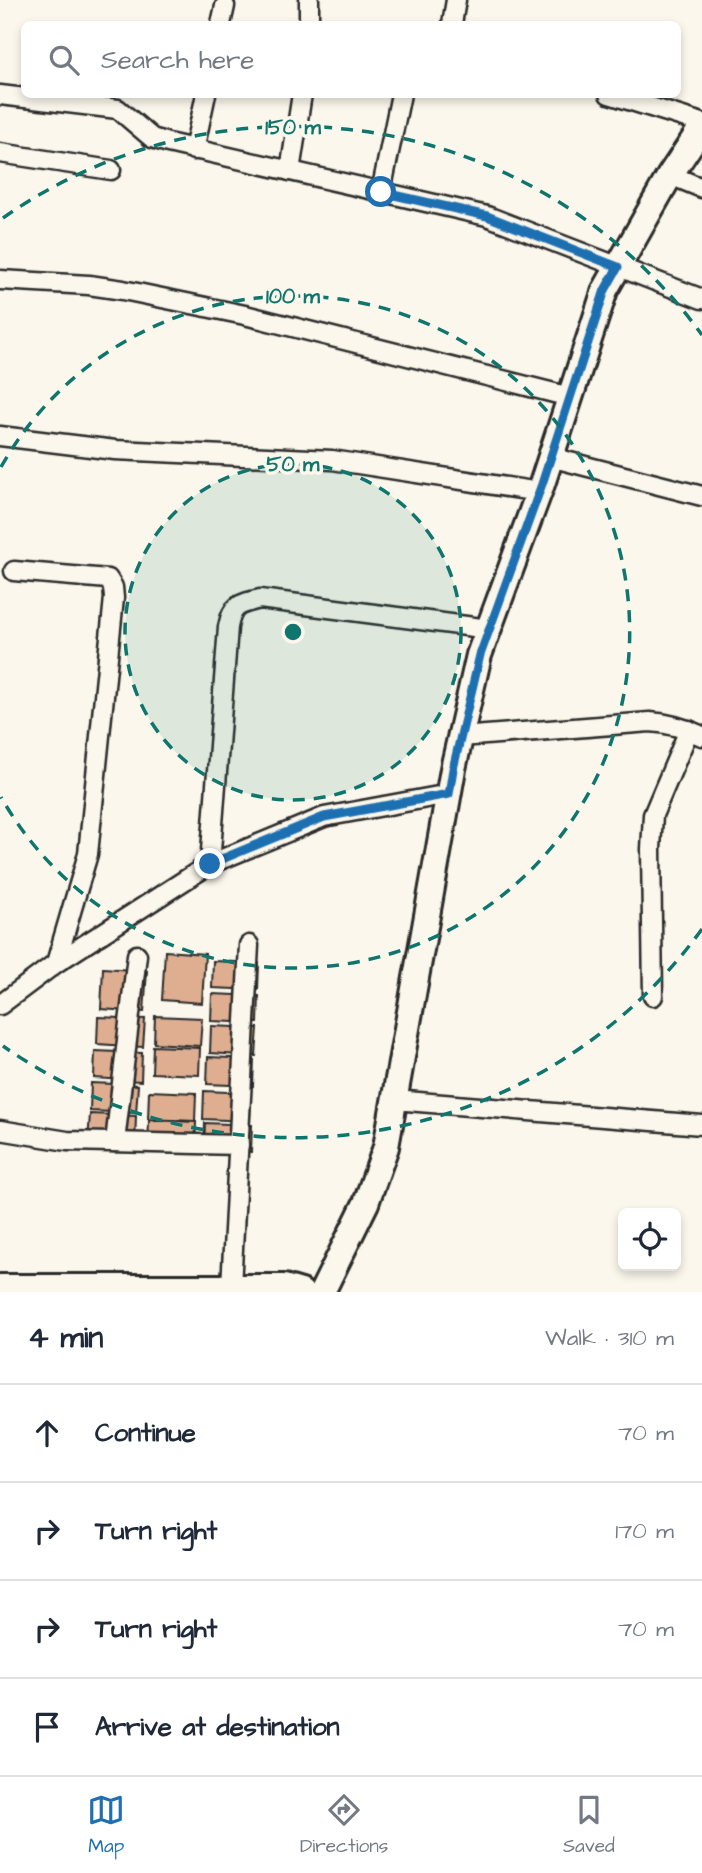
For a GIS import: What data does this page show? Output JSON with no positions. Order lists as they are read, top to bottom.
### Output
{
  "page": {
    "search": "Search here",
    "heading": ["4 min", "Walk · 310 m"],
    "list": [
      ["Continue", "70 m"],
      ["Turn right", "170 m"],
      ["Turn right", "70 m"],
      "Arrive at destination"
    ],
    "nav": ["Map", "Directions", "Saved"]
  },
  "rings": ["150 m", "100 m", "50 m"]
}
